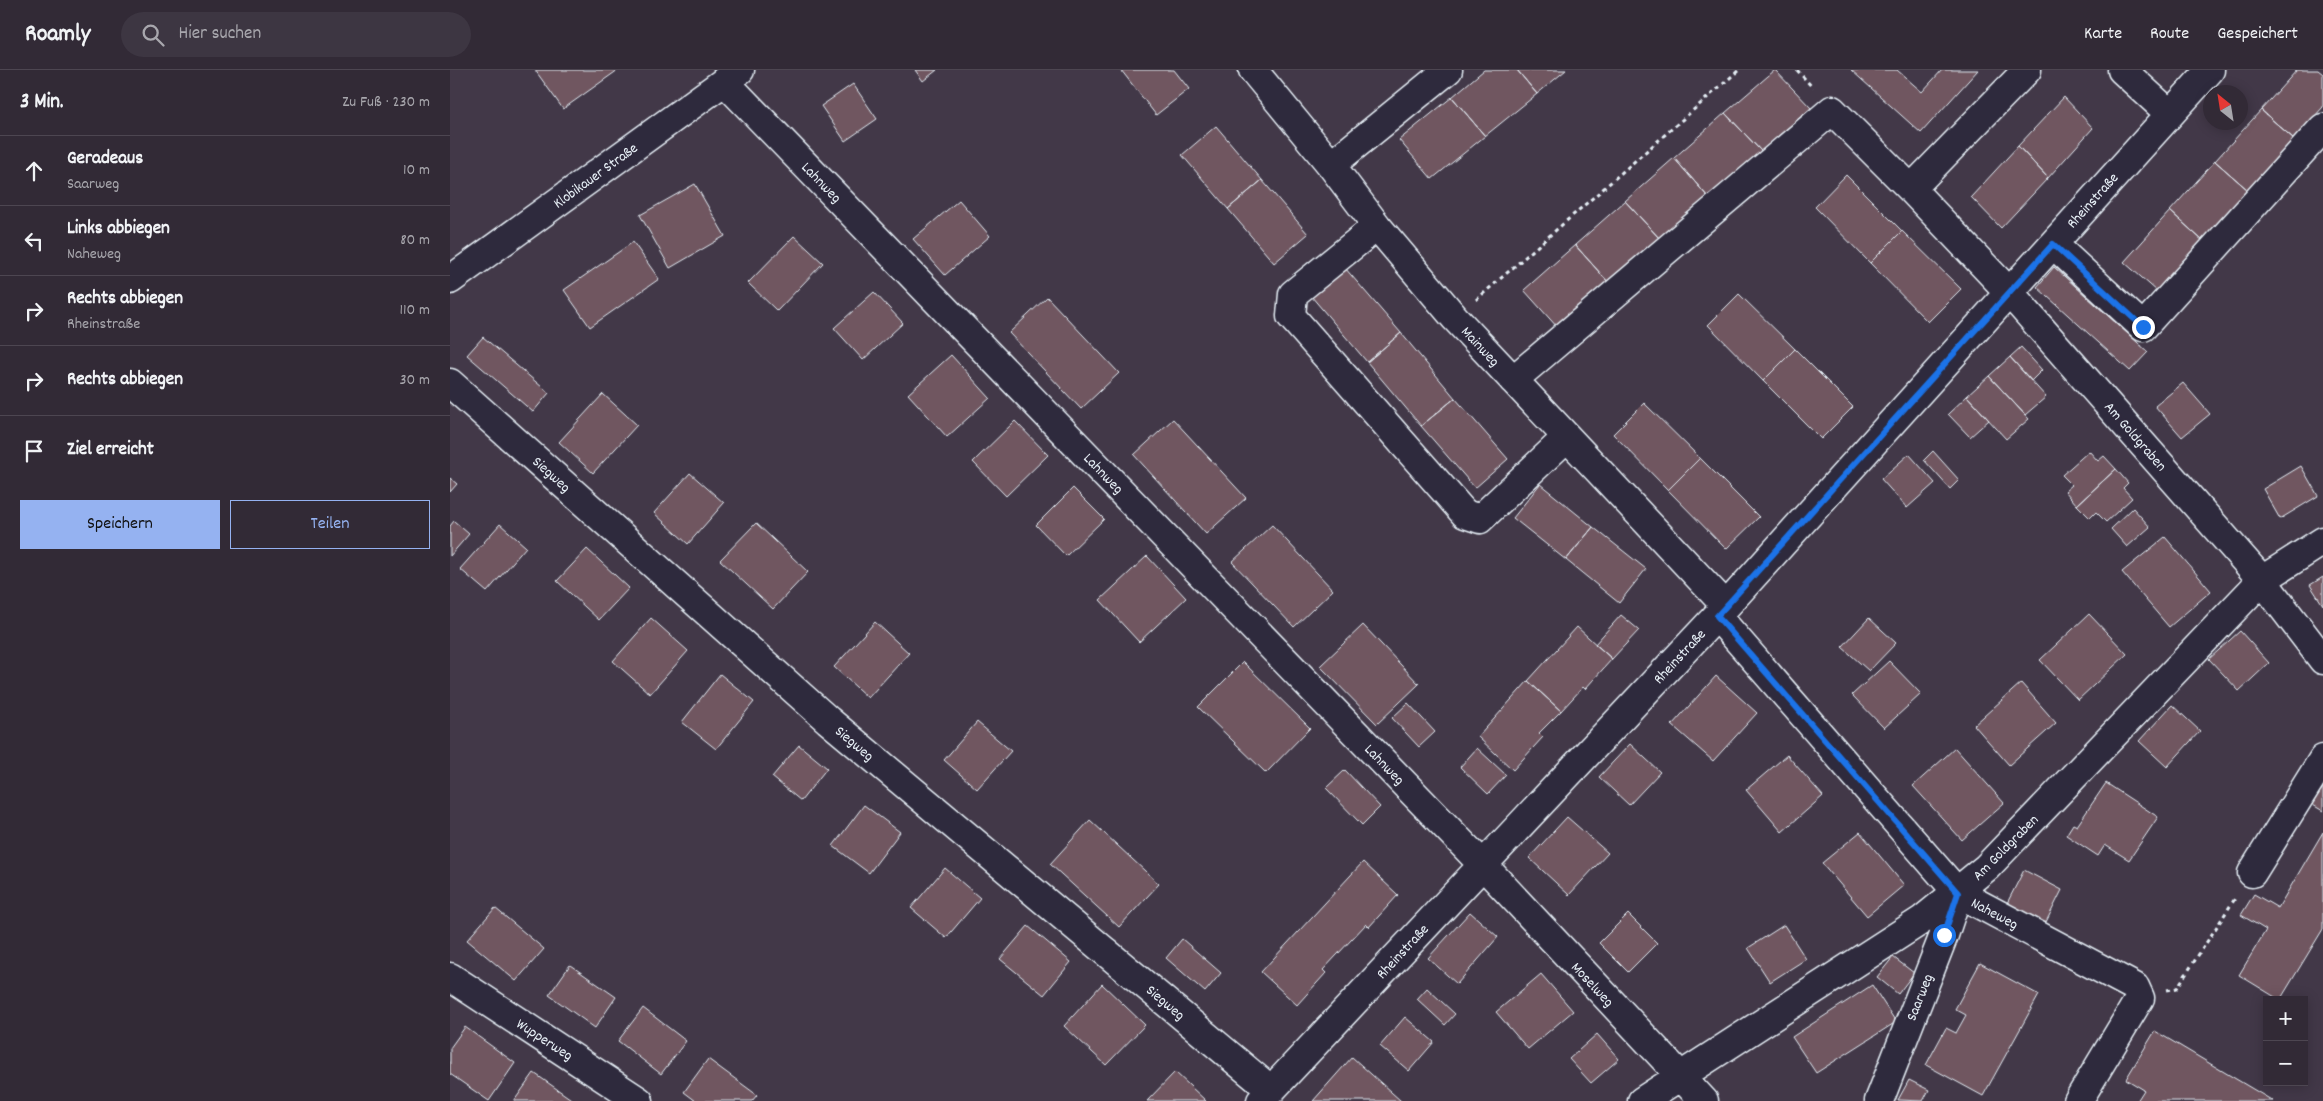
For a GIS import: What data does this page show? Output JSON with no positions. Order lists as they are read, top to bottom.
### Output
{
  "streets": {
    "street": [
      "Klobikauer Straße",
      "Lahnweg",
      "Rheinstraße",
      "Mainweg",
      "Am Goldgraben",
      "Siegweg",
      "Naheweg",
      "Moselweg",
      "Saarweg",
      "Wupperweg"
    ]
  },
  "crossings": [
    ["Klobikauer Straße", "Lahnweg"],
    ["Lahnweg", "Rheinstraße"],
    ["Lahnweg", "Moselweg"],
    ["Rheinstraße", "Mainweg"],
    ["Rheinstraße", "Am Goldgraben"],
    ["Rheinstraße", "Siegweg"],
    ["Rheinstraße", "Naheweg"],
    ["Rheinstraße", "Moselweg"],
    ["Mainweg", "Am Goldgraben"],
    ["Mainweg", "Naheweg"],
    ["Am Goldgraben", "Naheweg"],
    ["Am Goldgraben", "Moselweg"],
    ["Am Goldgraben", "Saarweg"],
    ["Naheweg", "Saarweg"]
  ],
  "north": "top left",
  "page": {
    "header": "Roamly",
    "search": "Hier suchen",
    "nav": ["Karte", "Route", "Gespeichert"],
    "heading": ["3 Min.", "Zu Fuß · 230 m"],
    "list": [
      ["Geradeaus", "Saarweg", "10 m"],
      ["Links abbiegen", "Naheweg", "80 m"],
      ["Rechts abbiegen", "Rheinstraße", "110 m"],
      ["Rechts abbiegen", "30 m"],
      "Ziel erreicht"
    ],
    "buttons": ["Speichern", "Teilen"],
    "map_buttons": ["+", "−"]
  }
}
